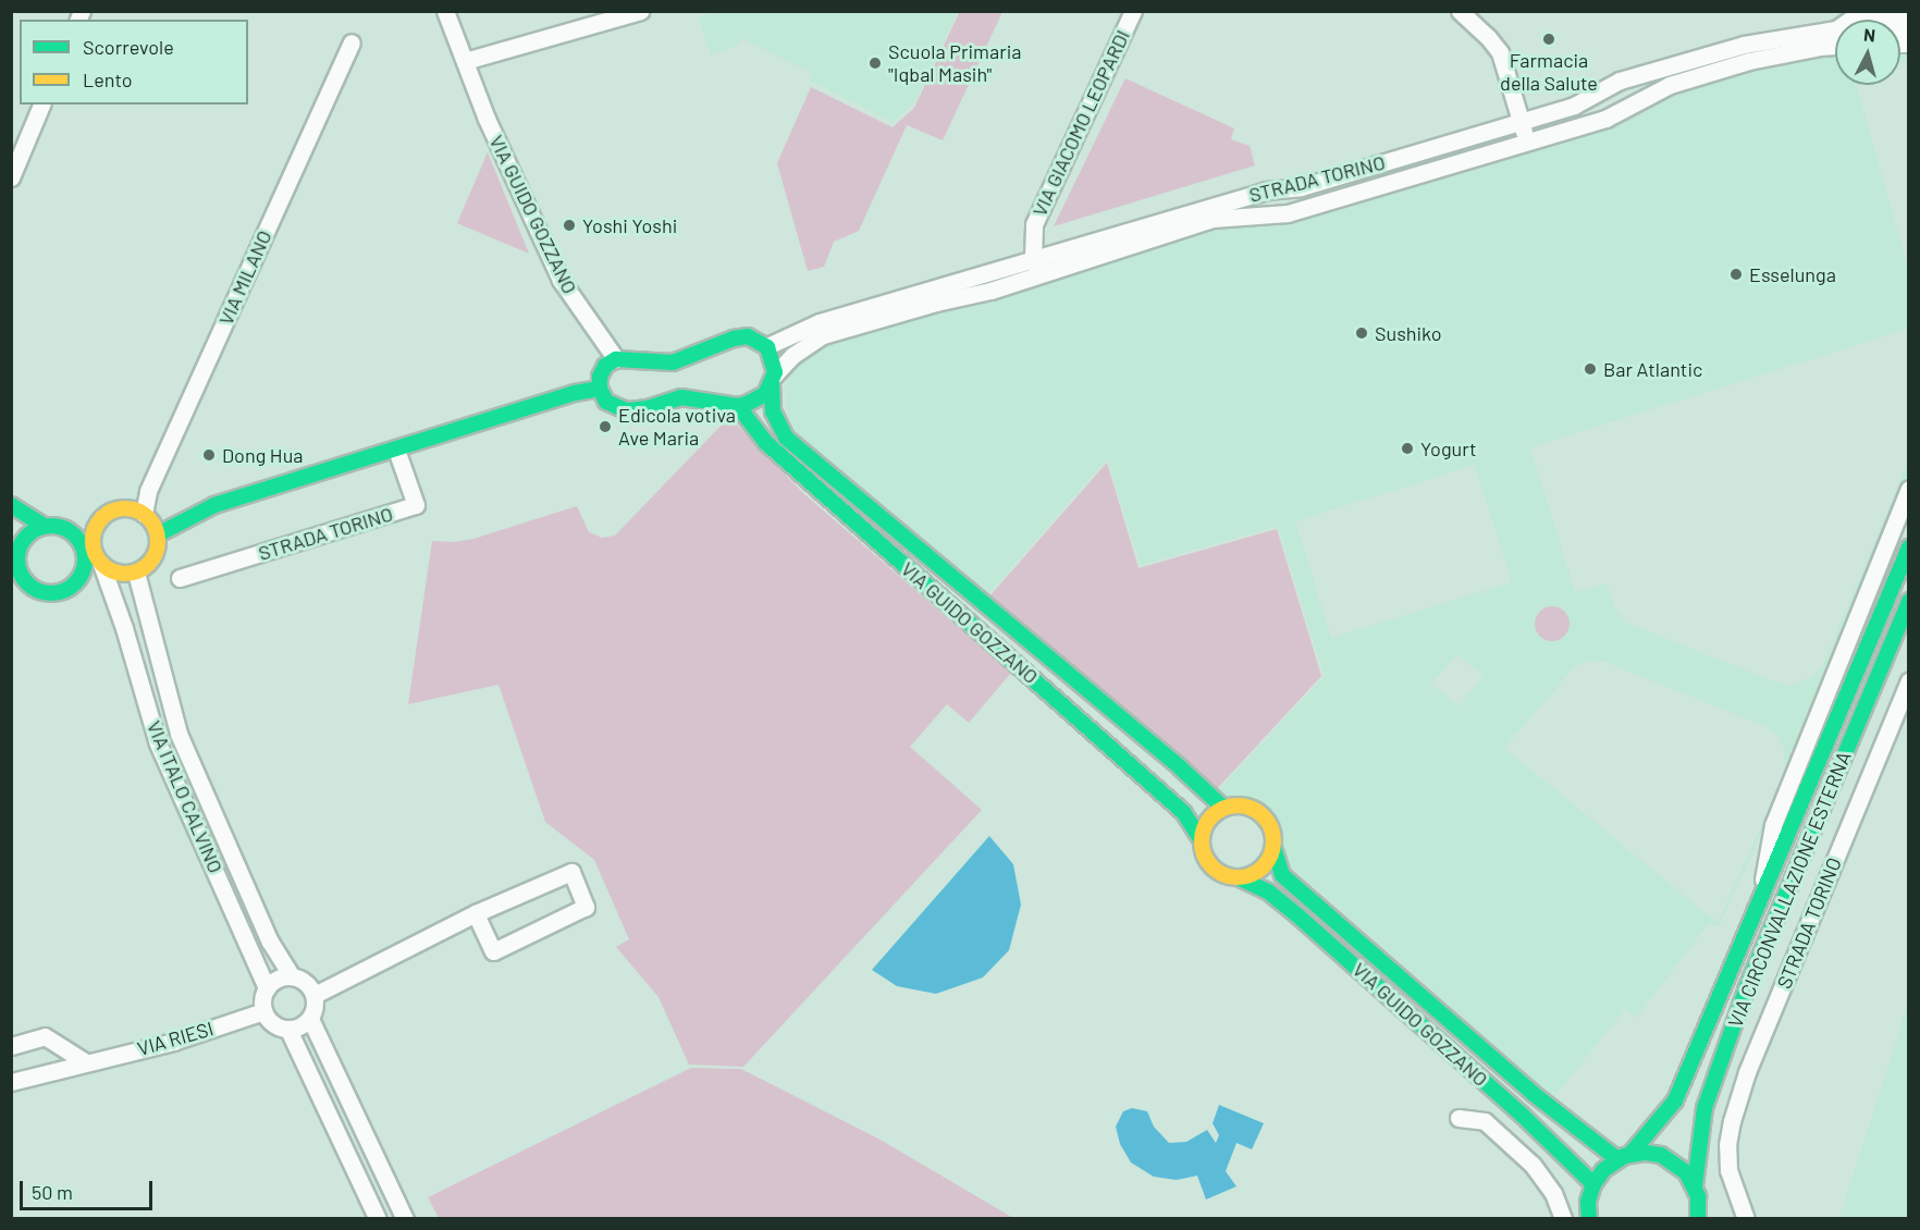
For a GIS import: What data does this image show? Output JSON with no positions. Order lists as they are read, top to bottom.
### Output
{
  "streets": {
    "street": [
      "VIA GIACOMO LEOPARDI",
      "STRADA TORINO",
      "VIA GUIDO GOZZANO",
      "VIA MILANO",
      "VIA ITALO CALVINO",
      "VIA CIRCONVALLAZIONE ESTERNA",
      "VIA RIESI"
    ]
  },
  "crossings": [
    ["VIA GIACOMO LEOPARDI", "STRADA TORINO"],
    ["STRADA TORINO", "VIA GUIDO GOZZANO"],
    ["VIA GUIDO GOZZANO", "VIA CIRCONVALLAZIONE ESTERNA"],
    ["VIA MILANO", "VIA ITALO CALVINO"],
    ["VIA ITALO CALVINO", "VIA RIESI"]
  ],
  "places": [
    "Farmacia della Salute",
    "Scuola Primaria \"Iqbal Masih\"",
    "Yoshi Yoshi",
    "Esselunga",
    "Sushiko",
    "Bar Atlantic",
    "Edicola votiva Ave Maria",
    "Yogurt",
    "Dong Hua"
  ],
  "legend": ["Scorrevole", "Lento"],
  "scale_bar": "50 m",
  "north": "top"
}
